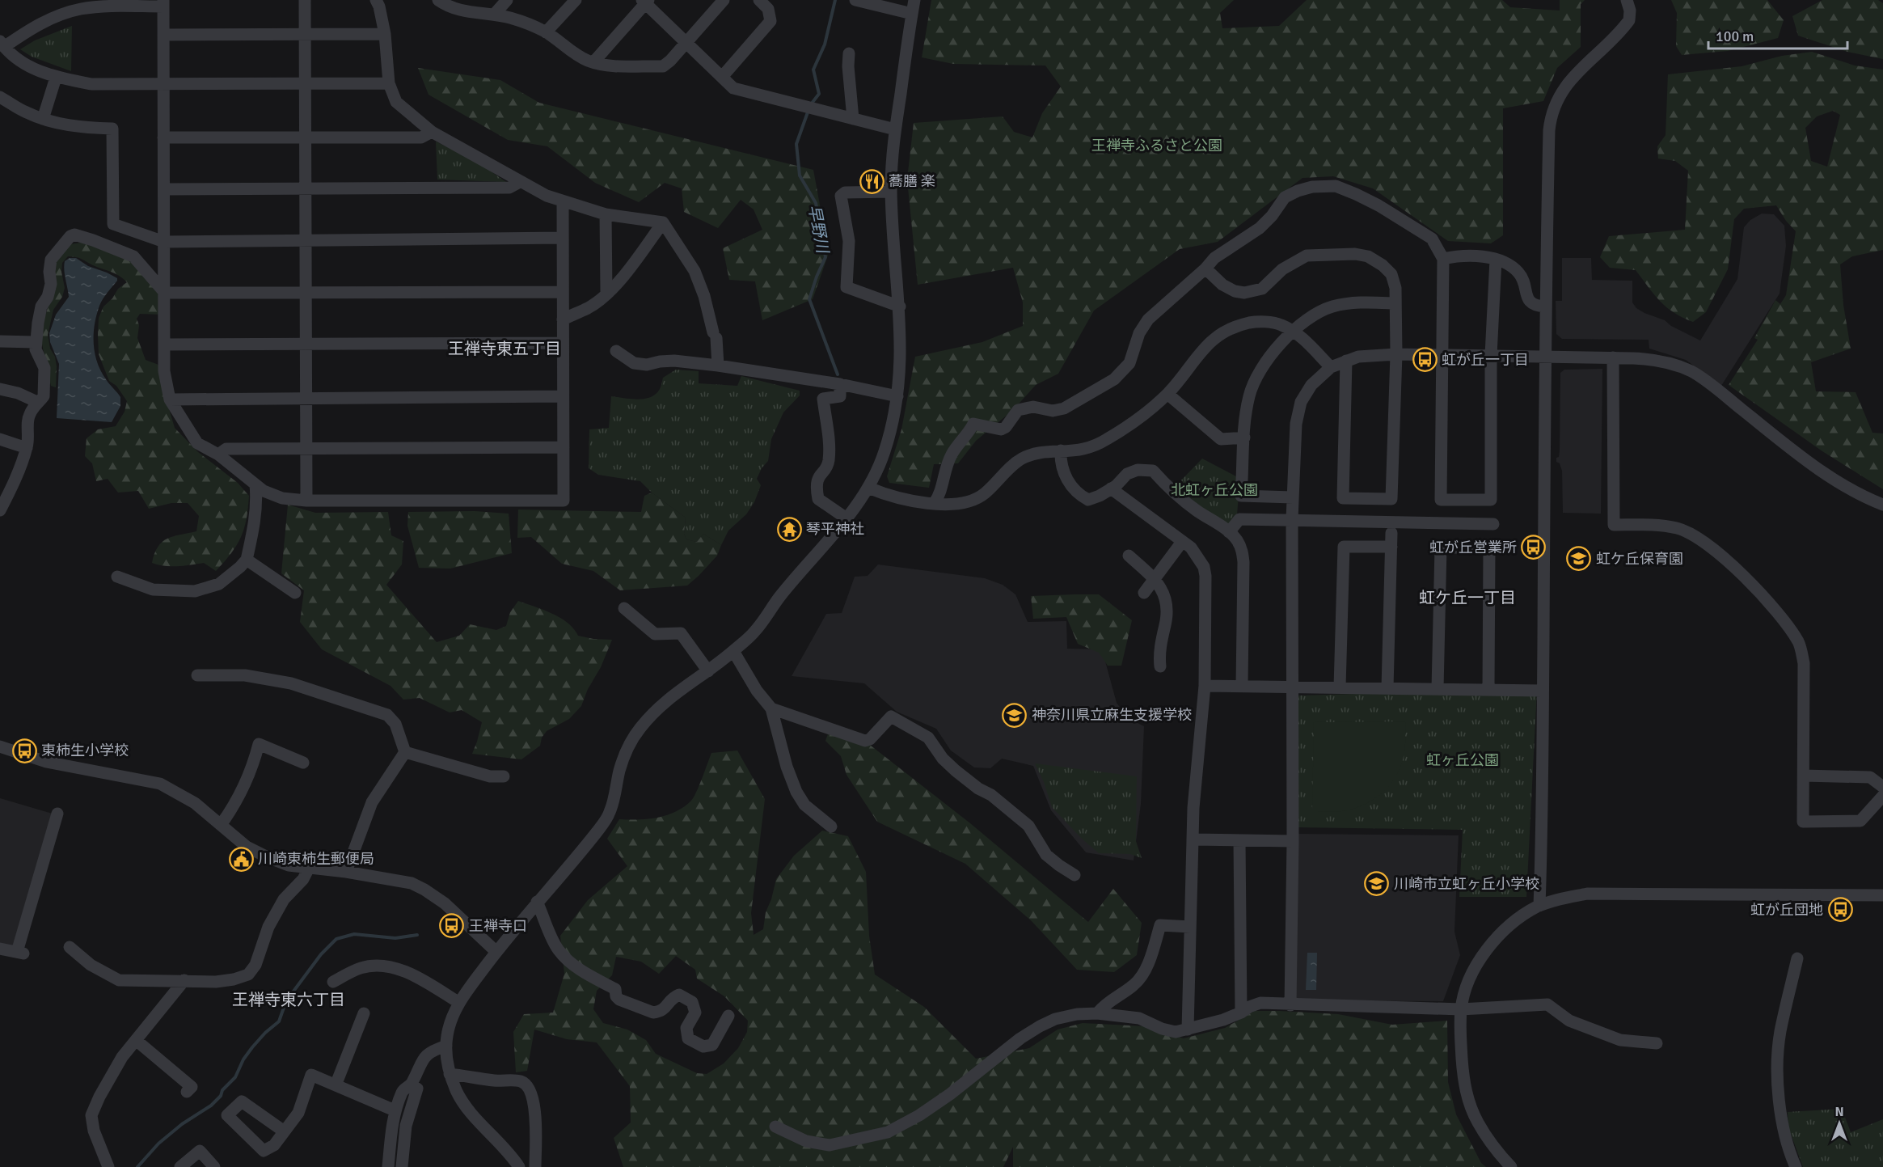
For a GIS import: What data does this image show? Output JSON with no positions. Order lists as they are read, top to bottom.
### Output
{
  "districts": ["王禅寺東五丁目", "虹ケ丘一丁目", "王禅寺東六丁目"],
  "water": ["早野川"],
  "parks": ["王禅寺ふるさと公園", "北虹ヶ丘公園", "虹ヶ丘公園"],
  "places": {
    "restaurant": ["蕎膳 楽"],
    "bus stop": [
      "虹が丘一丁目",
      "虹が丘営業所",
      "東柿生小学校",
      "虹が丘団地",
      "王禅寺口"
    ],
    "temple": ["琴平神社"],
    "school or university": ["虹ケ丘保育園", "神奈川県立麻生支援学校", "川崎市立虹ヶ丘小学校"],
    "public building": ["川崎東柿生郵便局"]
  },
  "scale_bar": "100 m",
  "north": "top"
}
